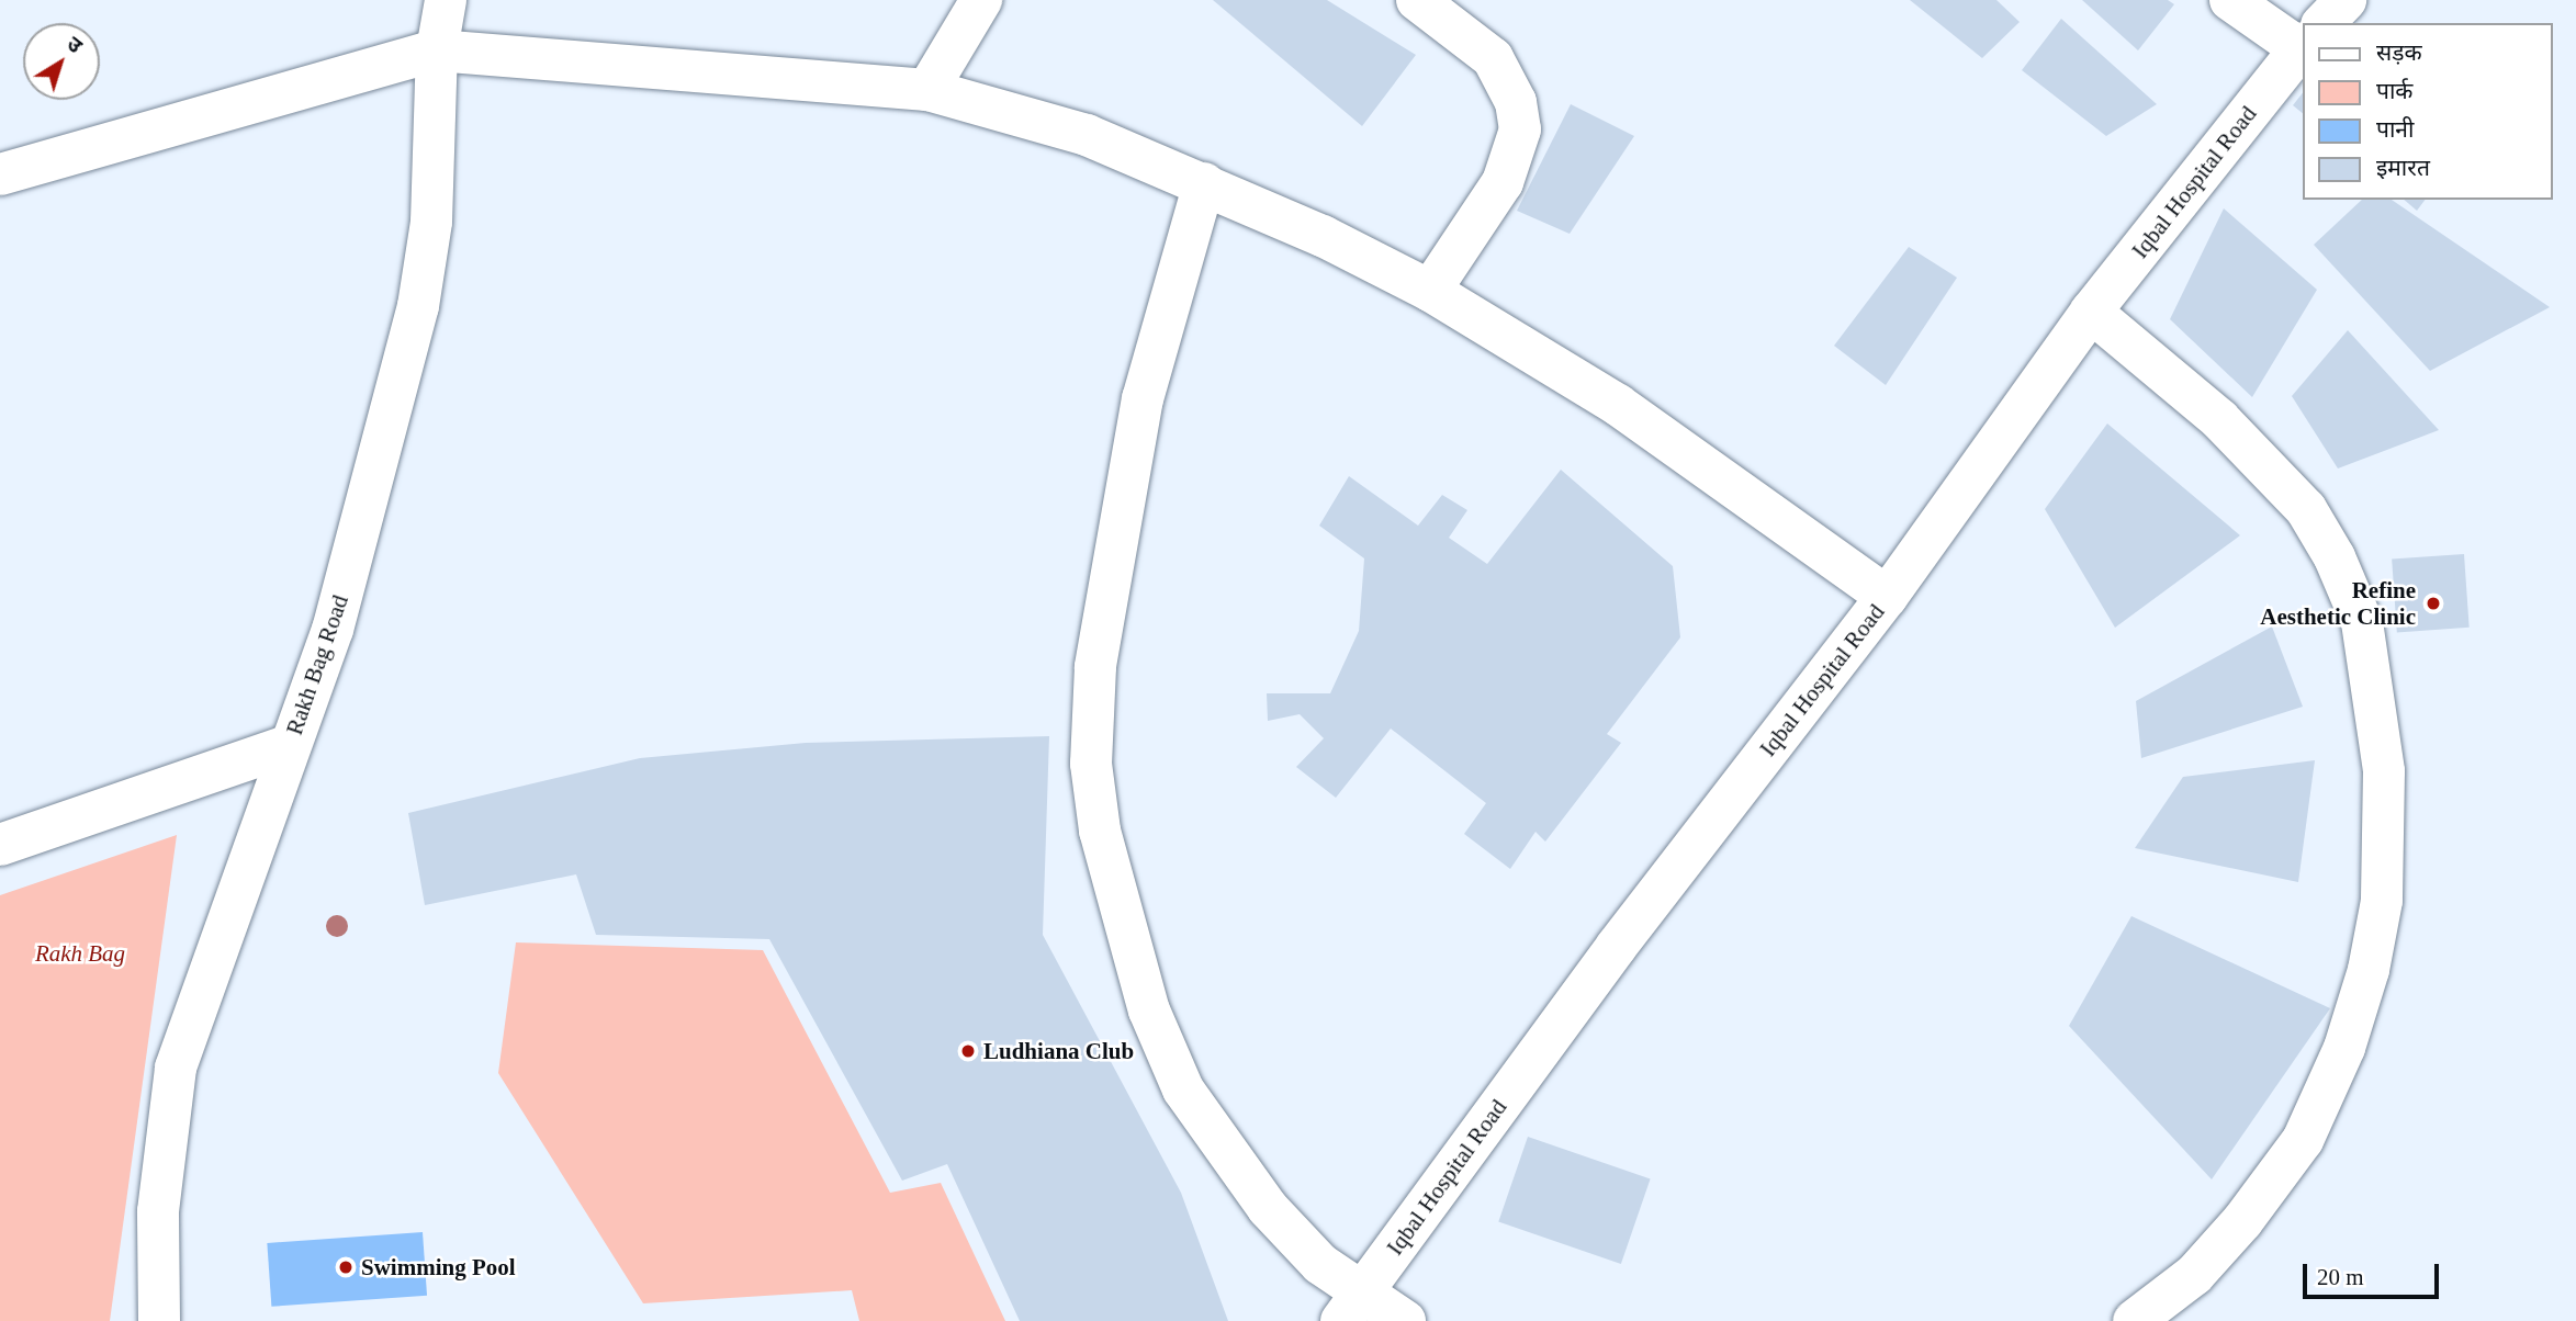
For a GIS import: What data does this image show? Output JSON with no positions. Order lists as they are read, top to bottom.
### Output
{
  "streets": {
    "street": ["Iqbal Hospital Road", "Rakh Bag Road"]
  },
  "parks": ["Rakh Bag"],
  "places": ["Refine Aesthetic Clinic", "Ludhiana Club", "Swimming Pool"],
  "legend": [
    "सड़क",
    "पार्क",
    "पानी",
    "इमारत"
  ],
  "scale_bar": "20 m",
  "north": "top right"
}
